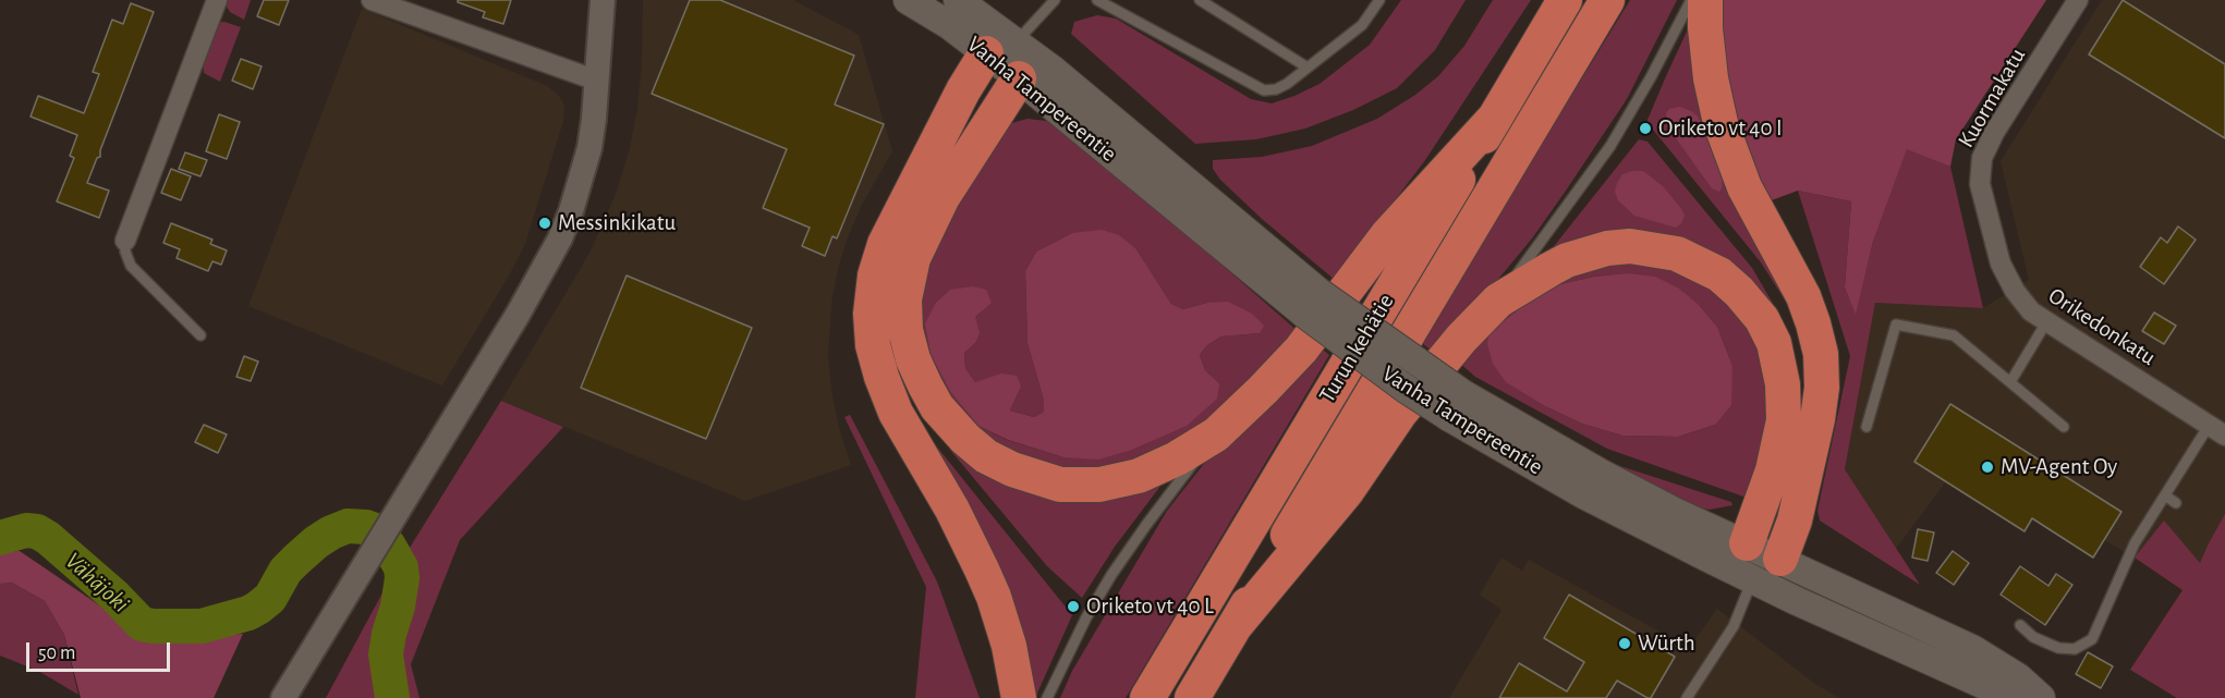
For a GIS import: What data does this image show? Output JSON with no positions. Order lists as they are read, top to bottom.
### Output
{
  "streets": {
    "highway": ["Turun kehätie"],
    "main road": ["Vanha Tampereentie"],
    "street": ["Kuormakatu", "Orikedonkatu"]
  },
  "crossings": [
    ["Kuormakatu", "Orikedonkatu"]
  ],
  "water": ["Vähäjoki"],
  "places": [
    "Oriketo vt 40 I",
    "Messinkikatu",
    "MV-Agent Oy",
    "Oriketo vt 40 L",
    "Würth"
  ],
  "scale_bar": "50 m"
}
